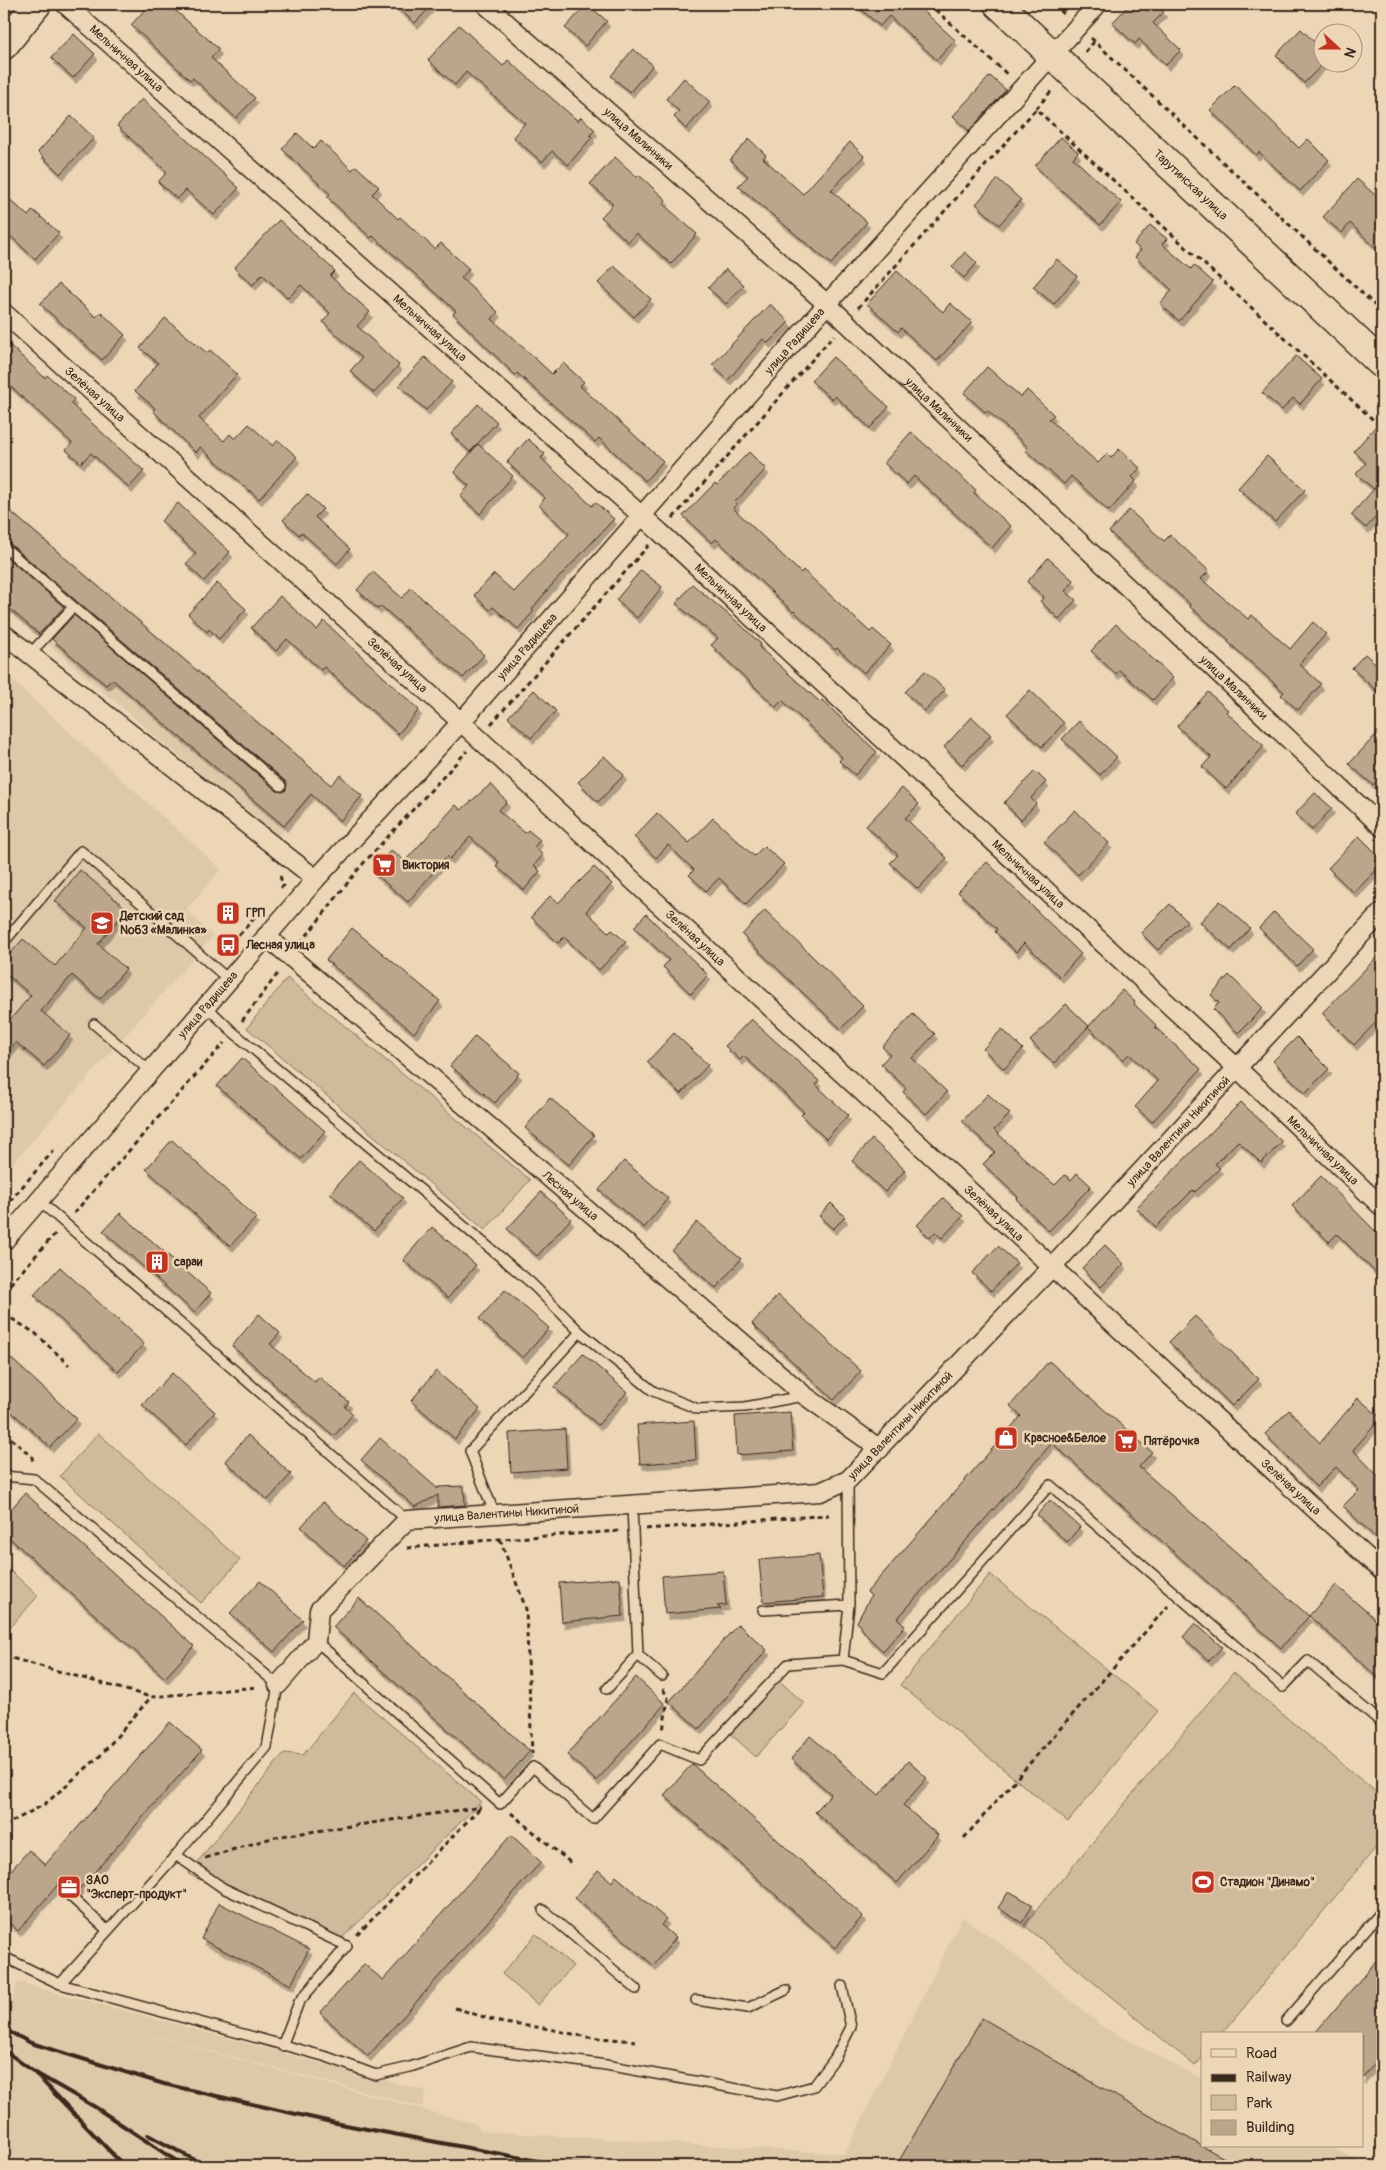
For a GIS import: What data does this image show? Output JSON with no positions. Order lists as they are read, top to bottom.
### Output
{
  "streets": {
    "main road": ["Тарутинская улица"],
    "street": [
      "Мельничная улица",
      "улица Малинники",
      "улица Радищева",
      "Зелёная улица",
      "улица Валентины Никитиной",
      "Лесная улица"
    ]
  },
  "crossings": [
    ["Мельничная улица", "улица Радищева"],
    ["Мельничная улица", "улица Валентины Никитиной"],
    ["улица Малинники", "улица Радищева"],
    ["Тарутинская улица", "улица Радищева"],
    ["улица Радищева", "Зелёная улица"],
    ["улица Радищева", "Лесная улица"],
    ["Зелёная улица", "улица Валентины Никитиной"],
    ["улица Валентины Никитиной", "Лесная улица"]
  ],
  "places": {
    "supermarket": ["Виктория", "Пятёрочка"],
    "building": ["ГРП", "сараи"],
    "school or university": ["Детский сад №63 «Малинка»"],
    "bus stop": ["Лесная улица"],
    "shop": ["Красное&Белое"],
    "sports": ["Стадион \"Динамо\""],
    "office": ["ЗАО \"Эксперт-продукт\""]
  },
  "legend": [
    "Road",
    "Railway",
    "Park",
    "Building"
  ],
  "north": "right"
}
